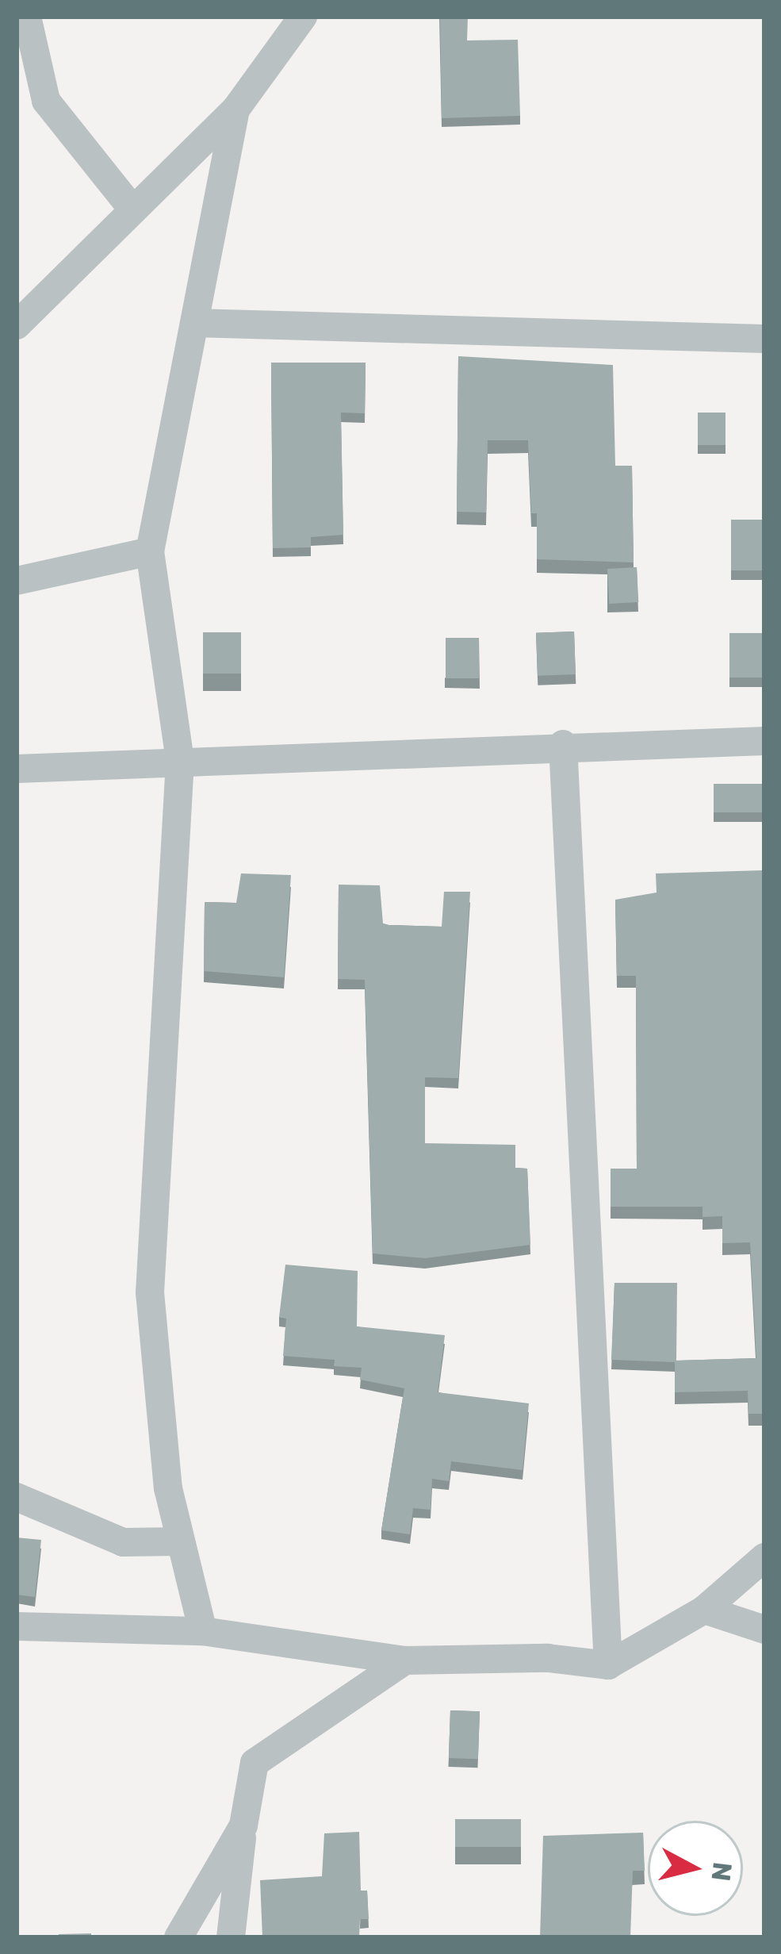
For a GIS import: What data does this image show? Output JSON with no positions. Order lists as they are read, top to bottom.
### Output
{
  "north": "right"
}
